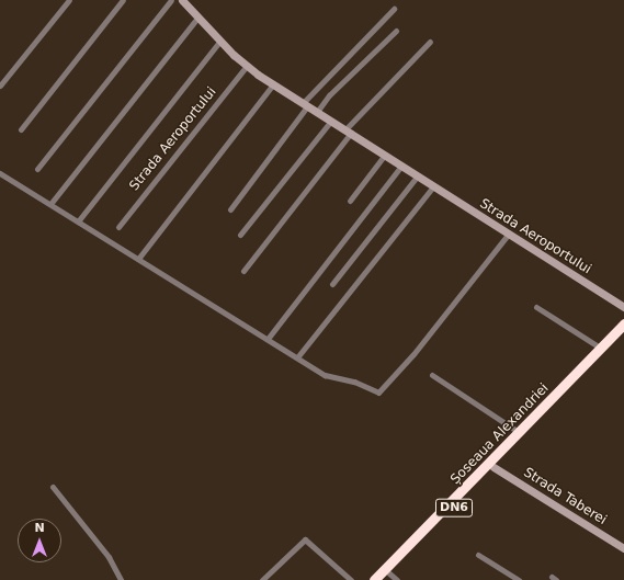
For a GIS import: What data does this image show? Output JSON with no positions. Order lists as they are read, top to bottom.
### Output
{
  "streets": {
    "highway": ["Șoseaua Alexandriei", "DN6"],
    "street": ["Strada Aeroportului", "Strada Taberei"]
  },
  "crossings": [
    ["Șoseaua Alexandriei", "Strada Taberei"]
  ],
  "north": "top"
}
